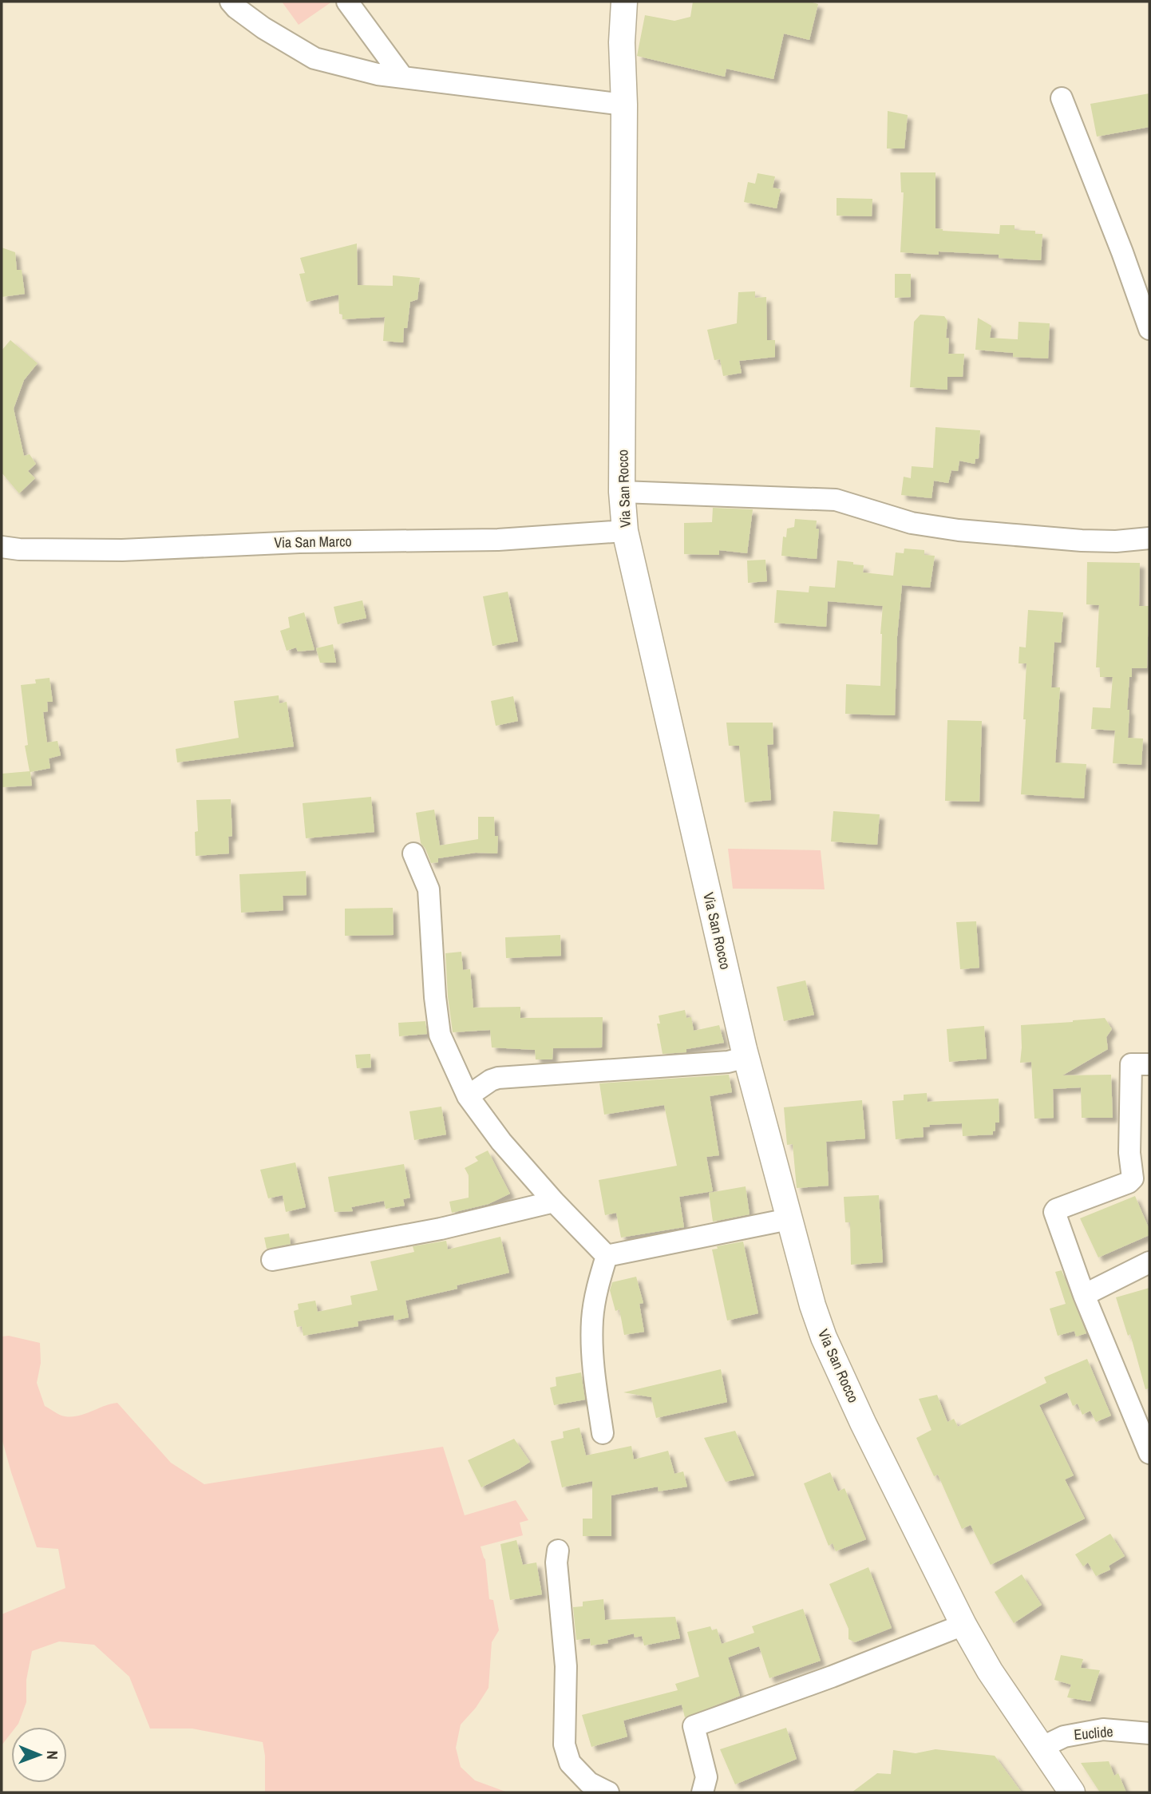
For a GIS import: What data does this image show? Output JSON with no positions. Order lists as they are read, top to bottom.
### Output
{
  "streets": {
    "street": ["Via San Rocco", "Via San Marco", "Euclide"]
  },
  "crossings": [
    ["Via San Rocco", "Via San Marco"],
    ["Via San Rocco", "Euclide"]
  ],
  "north": "right"
}
